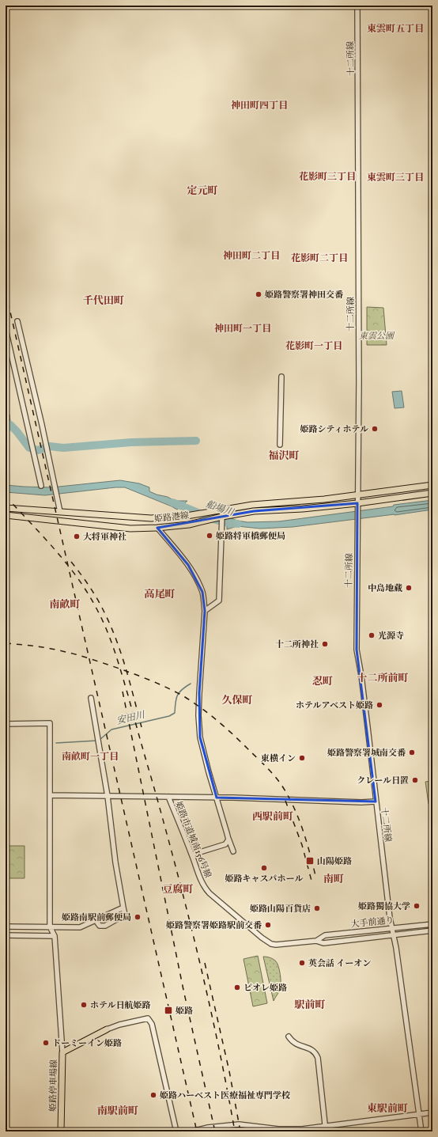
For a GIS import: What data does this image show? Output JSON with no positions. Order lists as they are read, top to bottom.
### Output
{
  "streets": {
    "main road": ["姫路港線", "姫路停車場線"],
    "street": ["十二所線", "姫路市道城南156号線", "大手前通り"]
  },
  "crossings": [
    ["十二所線", "姫路港線"],
    ["十二所線", "大手前通り"],
    ["姫路市道城南156号線", "大手前通り"]
  ],
  "districts": [
    "東雲町五丁目",
    "神田町四丁目",
    "花影町三丁目",
    "東雲町三丁目",
    "定元町",
    "神田町二丁目",
    "花影町二丁目",
    "千代田町",
    "神田町一丁目",
    "花影町一丁目",
    "福沢町",
    "高尾町",
    "南畝町",
    "十二所前町",
    "忍町",
    "久保町",
    "南畝町一丁目",
    "西駅前町",
    "南町",
    "豆腐町",
    "駅前町",
    "東駅前町",
    "南駅前町"
  ],
  "water": ["船場川", "安田川"],
  "parks": ["東雲公園"],
  "places": {
    "other": [
      "姫路警察署神田交番",
      "姫路シティホテル",
      "姫路将軍橋郵便局",
      "大将軍神社",
      "中島地蔵",
      "光源寺",
      "十二所神社",
      "ホテルアベスト姫路",
      "姫路警察署城南交番",
      "東横イン",
      "クレール日置",
      "姫路キャスパホール",
      "姫路獨協大学",
      "姫路山陽百貨店",
      "姫路南駅前郵便局",
      "姫路警察署姫路駅前交番",
      "英会話 イーオン",
      "ピオレ姫路",
      "ホテル日航姫路",
      "ドーミーイン姫路",
      "姫路ハーベスト医療福祉専門学校"
    ],
    "transit": ["山陽姫路", "姫路"]
  }
}
